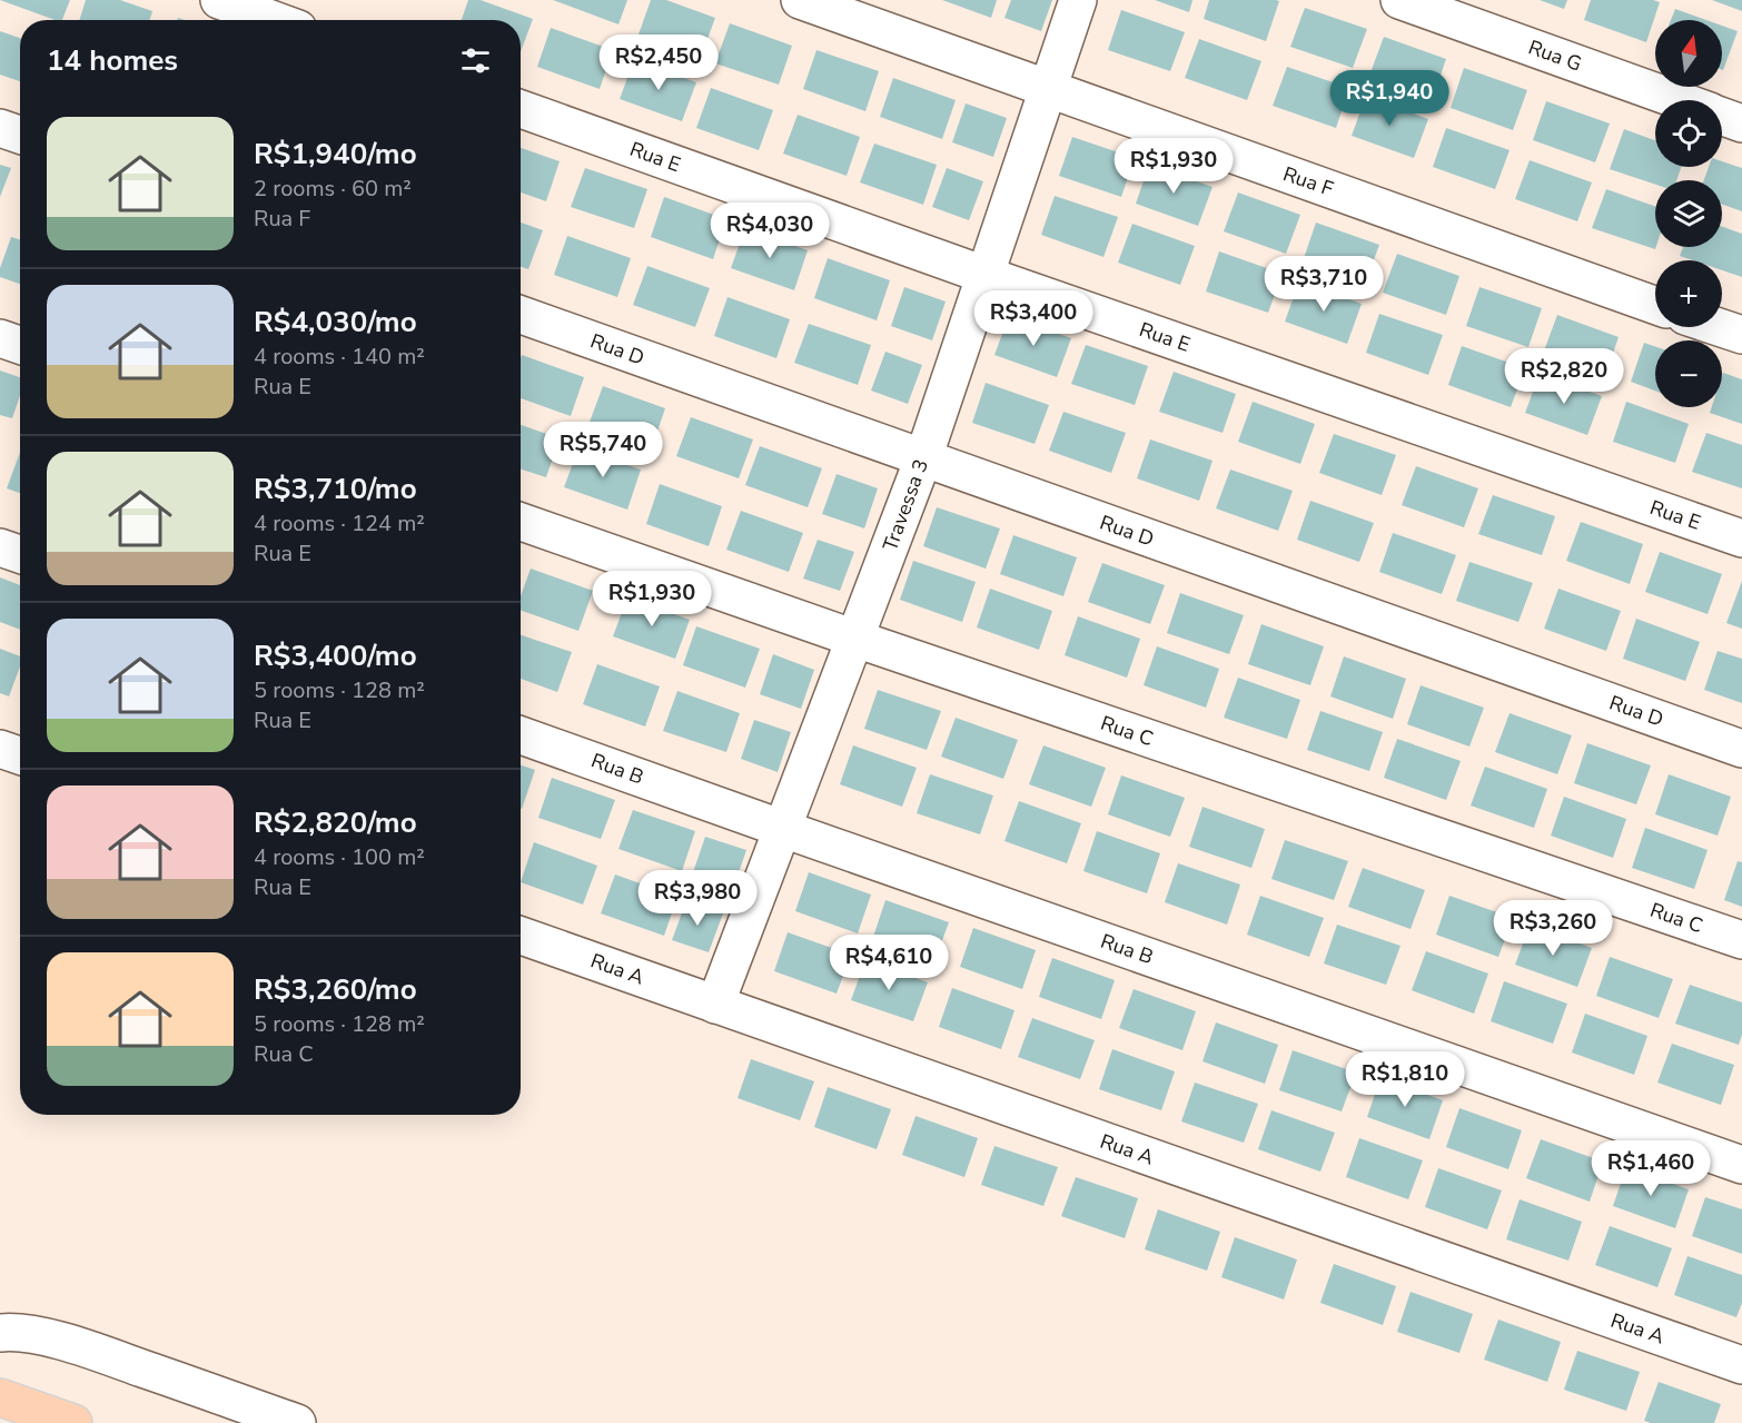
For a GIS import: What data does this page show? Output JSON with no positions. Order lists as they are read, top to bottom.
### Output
{
  "streets": {
    "street": [
      "Rua G",
      "Rua E",
      "Rua F",
      "Rua D",
      "Travessa 3",
      "Rua C",
      "Rua B",
      "Rua A"
    ]
  },
  "crossings": [
    ["Rua E", "Travessa 3"],
    ["Rua F", "Travessa 3"],
    ["Rua D", "Travessa 3"],
    ["Travessa 3", "Rua C"],
    ["Travessa 3", "Rua B"],
    ["Travessa 3", "Rua A"]
  ],
  "north": "top",
  "page": {
    "map_buttons": ["+", "−"],
    "heading": "14 homes",
    "price": [
      "R$2,450",
      "R$1,940",
      "R$1,930",
      "R$4,030",
      "R$3,710",
      "R$3,400",
      "R$2,820",
      "R$5,740",
      "R$1,930",
      "R$3,980",
      "R$3,260",
      "R$4,610",
      "R$1,810",
      "R$1,460"
    ],
    "list": [
      {
        "name": "R$1,940/mo",
        "note": "2 rooms · 60 m² · Rua F"
      },
      {
        "name": "R$4,030/mo",
        "note": "4 rooms · 140 m² · Rua E"
      },
      {
        "name": "R$3,710/mo",
        "note": "4 rooms · 124 m² · Rua E"
      },
      {
        "name": "R$3,400/mo",
        "note": "5 rooms · 128 m² · Rua E"
      },
      {
        "name": "R$2,820/mo",
        "note": "4 rooms · 100 m² · Rua E"
      },
      {
        "name": "R$3,260/mo",
        "note": "5 rooms · 128 m² · Rua C"
      }
    ]
  }
}
